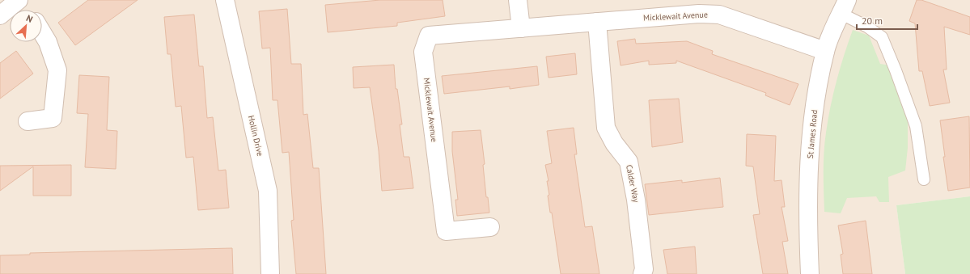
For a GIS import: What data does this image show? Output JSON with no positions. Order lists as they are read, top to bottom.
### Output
{
  "streets": {
    "street": [
      "Micklewait Avenue",
      "St James Road",
      "Hollin Drive",
      "Calder Way"
    ]
  },
  "crossings": [
    ["Micklewait Avenue", "St James Road"],
    ["Micklewait Avenue", "Calder Way"]
  ],
  "scale_bar": "20 m",
  "north": "top right"
}
